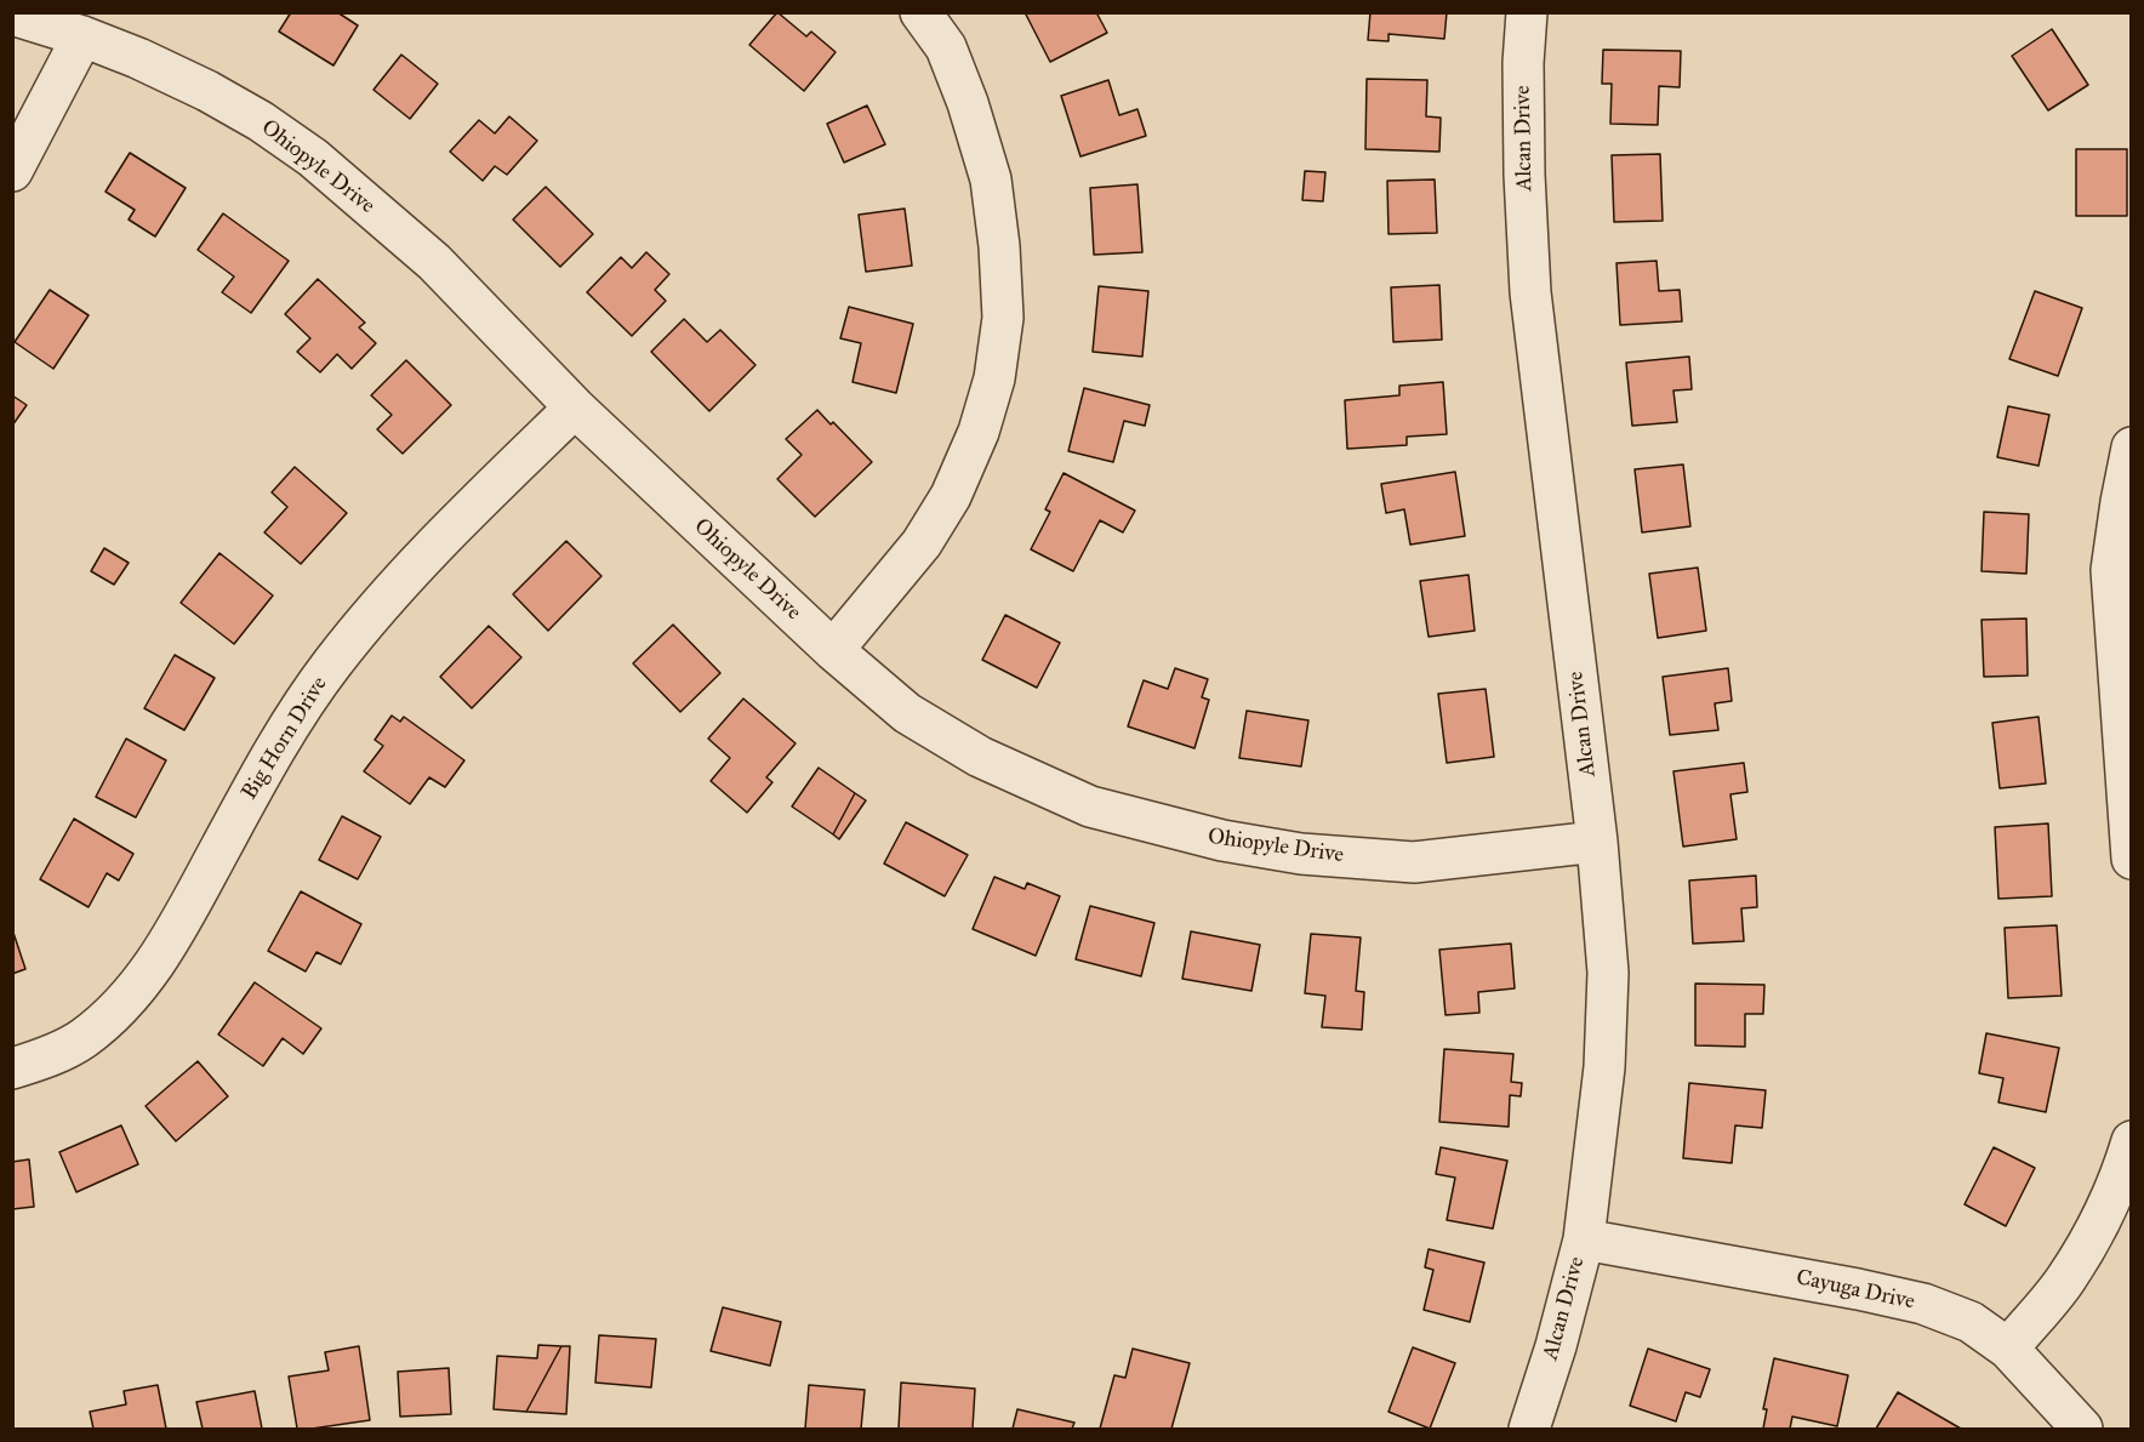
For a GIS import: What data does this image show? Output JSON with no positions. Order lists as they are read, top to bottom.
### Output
{
  "streets": {
    "street": [
      "Alcan Drive",
      "Ohiopyle Drive",
      "Big Horn Drive",
      "Cayuga Drive"
    ]
  },
  "crossings": [
    ["Alcan Drive", "Ohiopyle Drive"],
    ["Alcan Drive", "Cayuga Drive"],
    ["Ohiopyle Drive", "Big Horn Drive"]
  ]
}
